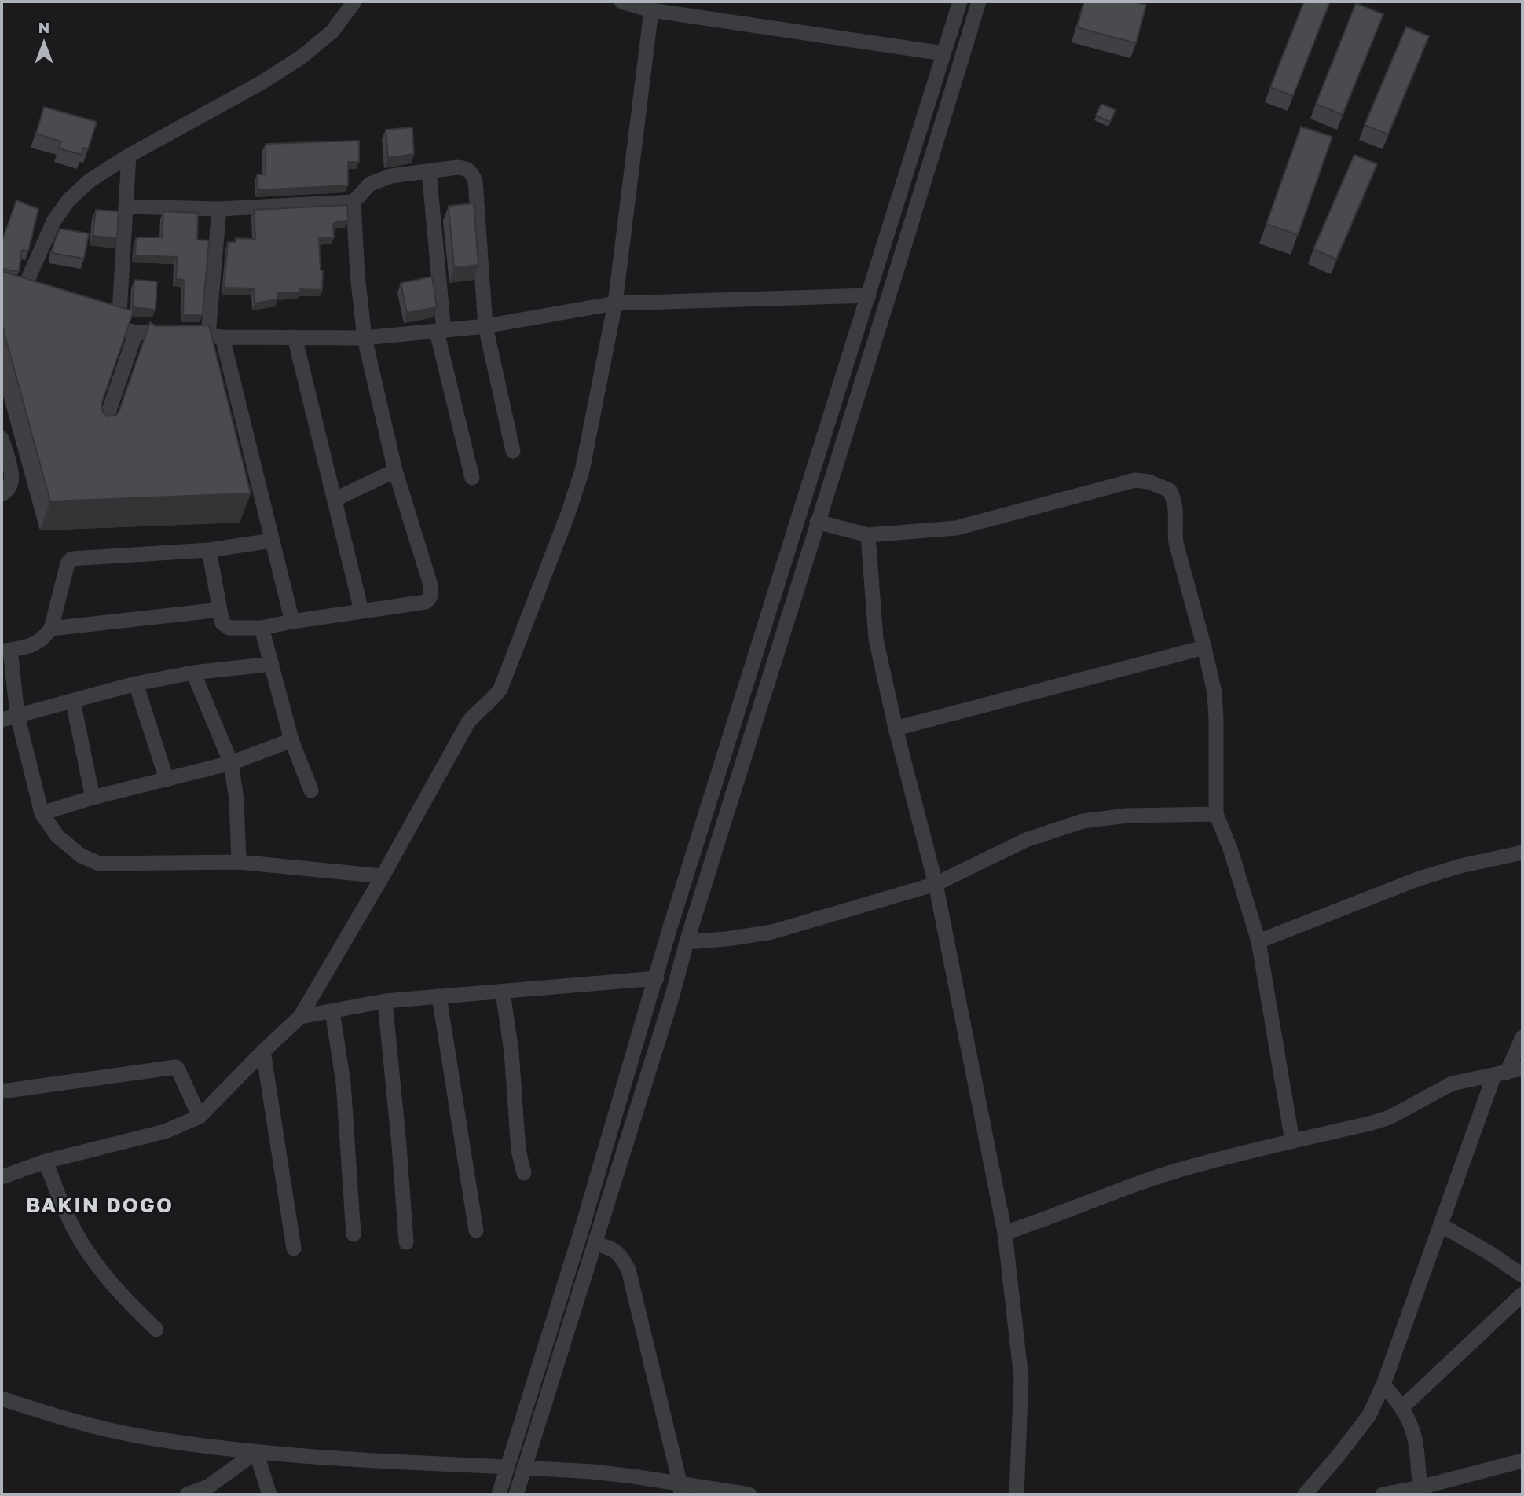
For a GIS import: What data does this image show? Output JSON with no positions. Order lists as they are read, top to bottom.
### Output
{
  "districts": ["BAKIN DOGO"],
  "north": "top"
}
